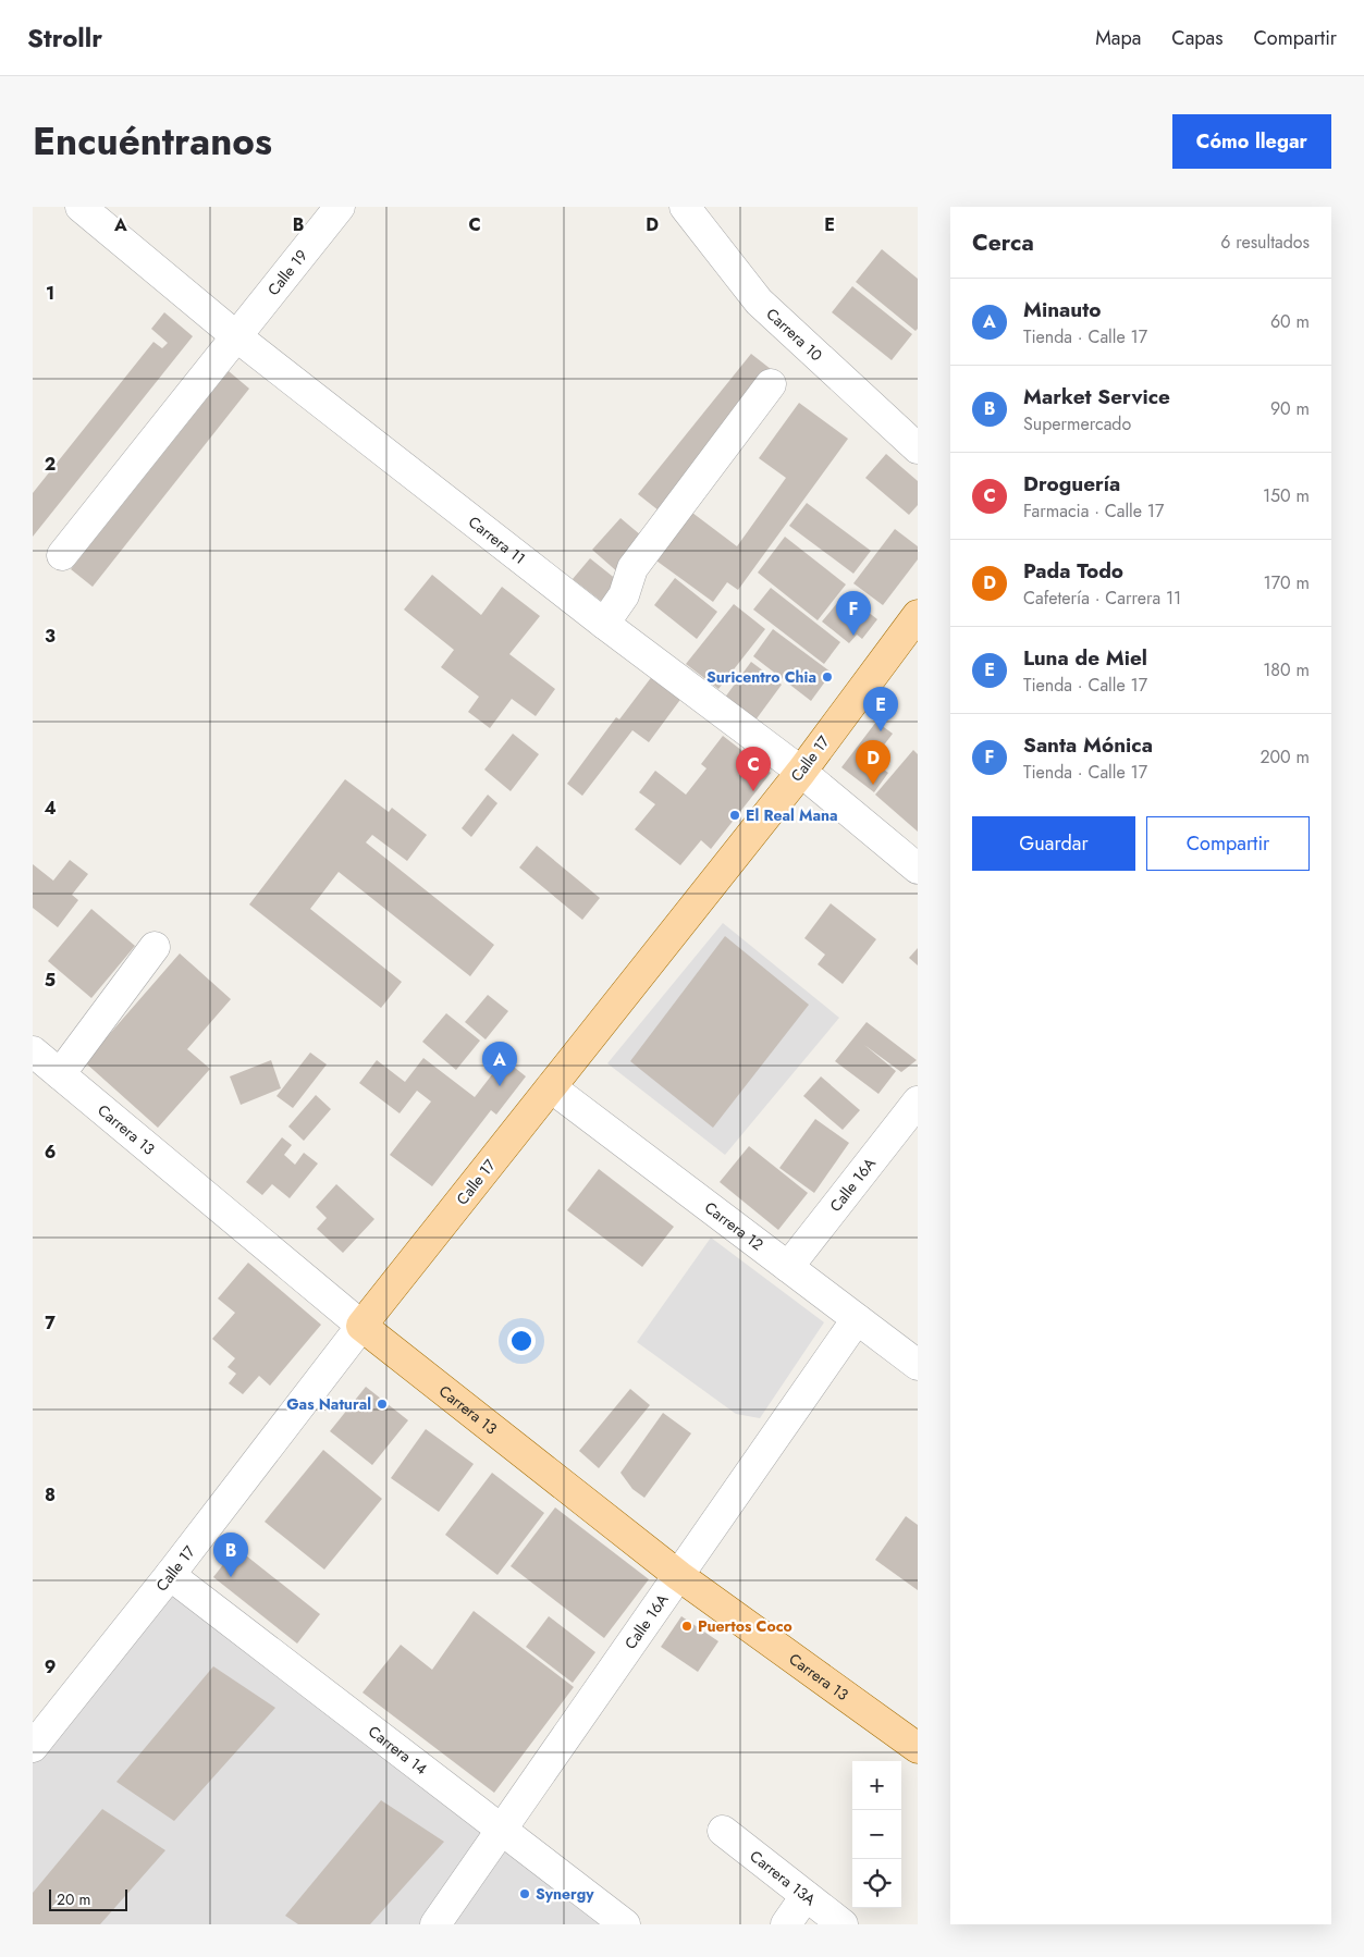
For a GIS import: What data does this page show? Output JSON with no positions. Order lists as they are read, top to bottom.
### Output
{
  "streets": {
    "main road": ["Calle 17", "Carrera 13"],
    "street": [
      "Calle 19",
      "Carrera 10",
      "Carrera 11",
      "Calle 16A",
      "Carrera 12",
      "Carrera 14",
      "Carrera 13A"
    ]
  },
  "crossings": [
    ["Calle 19", "Carrera 11"],
    ["Carrera 11", "Calle 17"],
    ["Calle 17", "Carrera 13"],
    ["Calle 17", "Carrera 12"],
    ["Calle 17", "Carrera 14"],
    ["Carrera 13", "Calle 16A"],
    ["Calle 16A", "Carrera 12"],
    ["Calle 16A", "Carrera 14"]
  ],
  "places": [
    "Suricentro Chia",
    "El Real Mana",
    "Gas Natural",
    "Puertos Coco",
    "Synergy"
  ],
  "scale_bar": "20 m",
  "page": {
    "header": "Strollr",
    "nav": ["Mapa", "Capas", "Compartir"],
    "title": "Encuéntranos",
    "buttons": [
      "Cómo llegar",
      ["Guardar", "Compartir"]
    ],
    "heading": ["Cerca", "6 resultados"],
    "list": [
      {
        "mark": "A",
        "name": "Minauto",
        "note": "Tienda · Calle 17",
        "value": "60 m"
      },
      {
        "mark": "B",
        "name": "Market Service",
        "note": "Supermercado",
        "value": "90 m"
      },
      {
        "mark": "C",
        "name": "Droguería",
        "note": "Farmacia · Calle 17",
        "value": "150 m"
      },
      {
        "mark": "D",
        "name": "Pada Todo",
        "note": "Cafetería · Carrera 11",
        "value": "170 m"
      },
      {
        "mark": "E",
        "name": "Luna de Miel",
        "note": "Tienda · Calle 17",
        "value": "180 m"
      },
      {
        "mark": "F",
        "name": "Santa Mónica",
        "note": "Tienda · Calle 17",
        "value": "200 m"
      }
    ],
    "pins": [
      "F",
      "E",
      "D",
      "C",
      "A",
      "B"
    ],
    "map_buttons": ["+", "−"],
    "scale": "20 m"
  },
  "grid": {
    "columns": [
      "A",
      "B",
      "C",
      "D",
      "E"
    ],
    "rows": [
      "1",
      "2",
      "3",
      "4",
      "5",
      "6",
      "7",
      "8",
      "9"
    ]
  }
}
